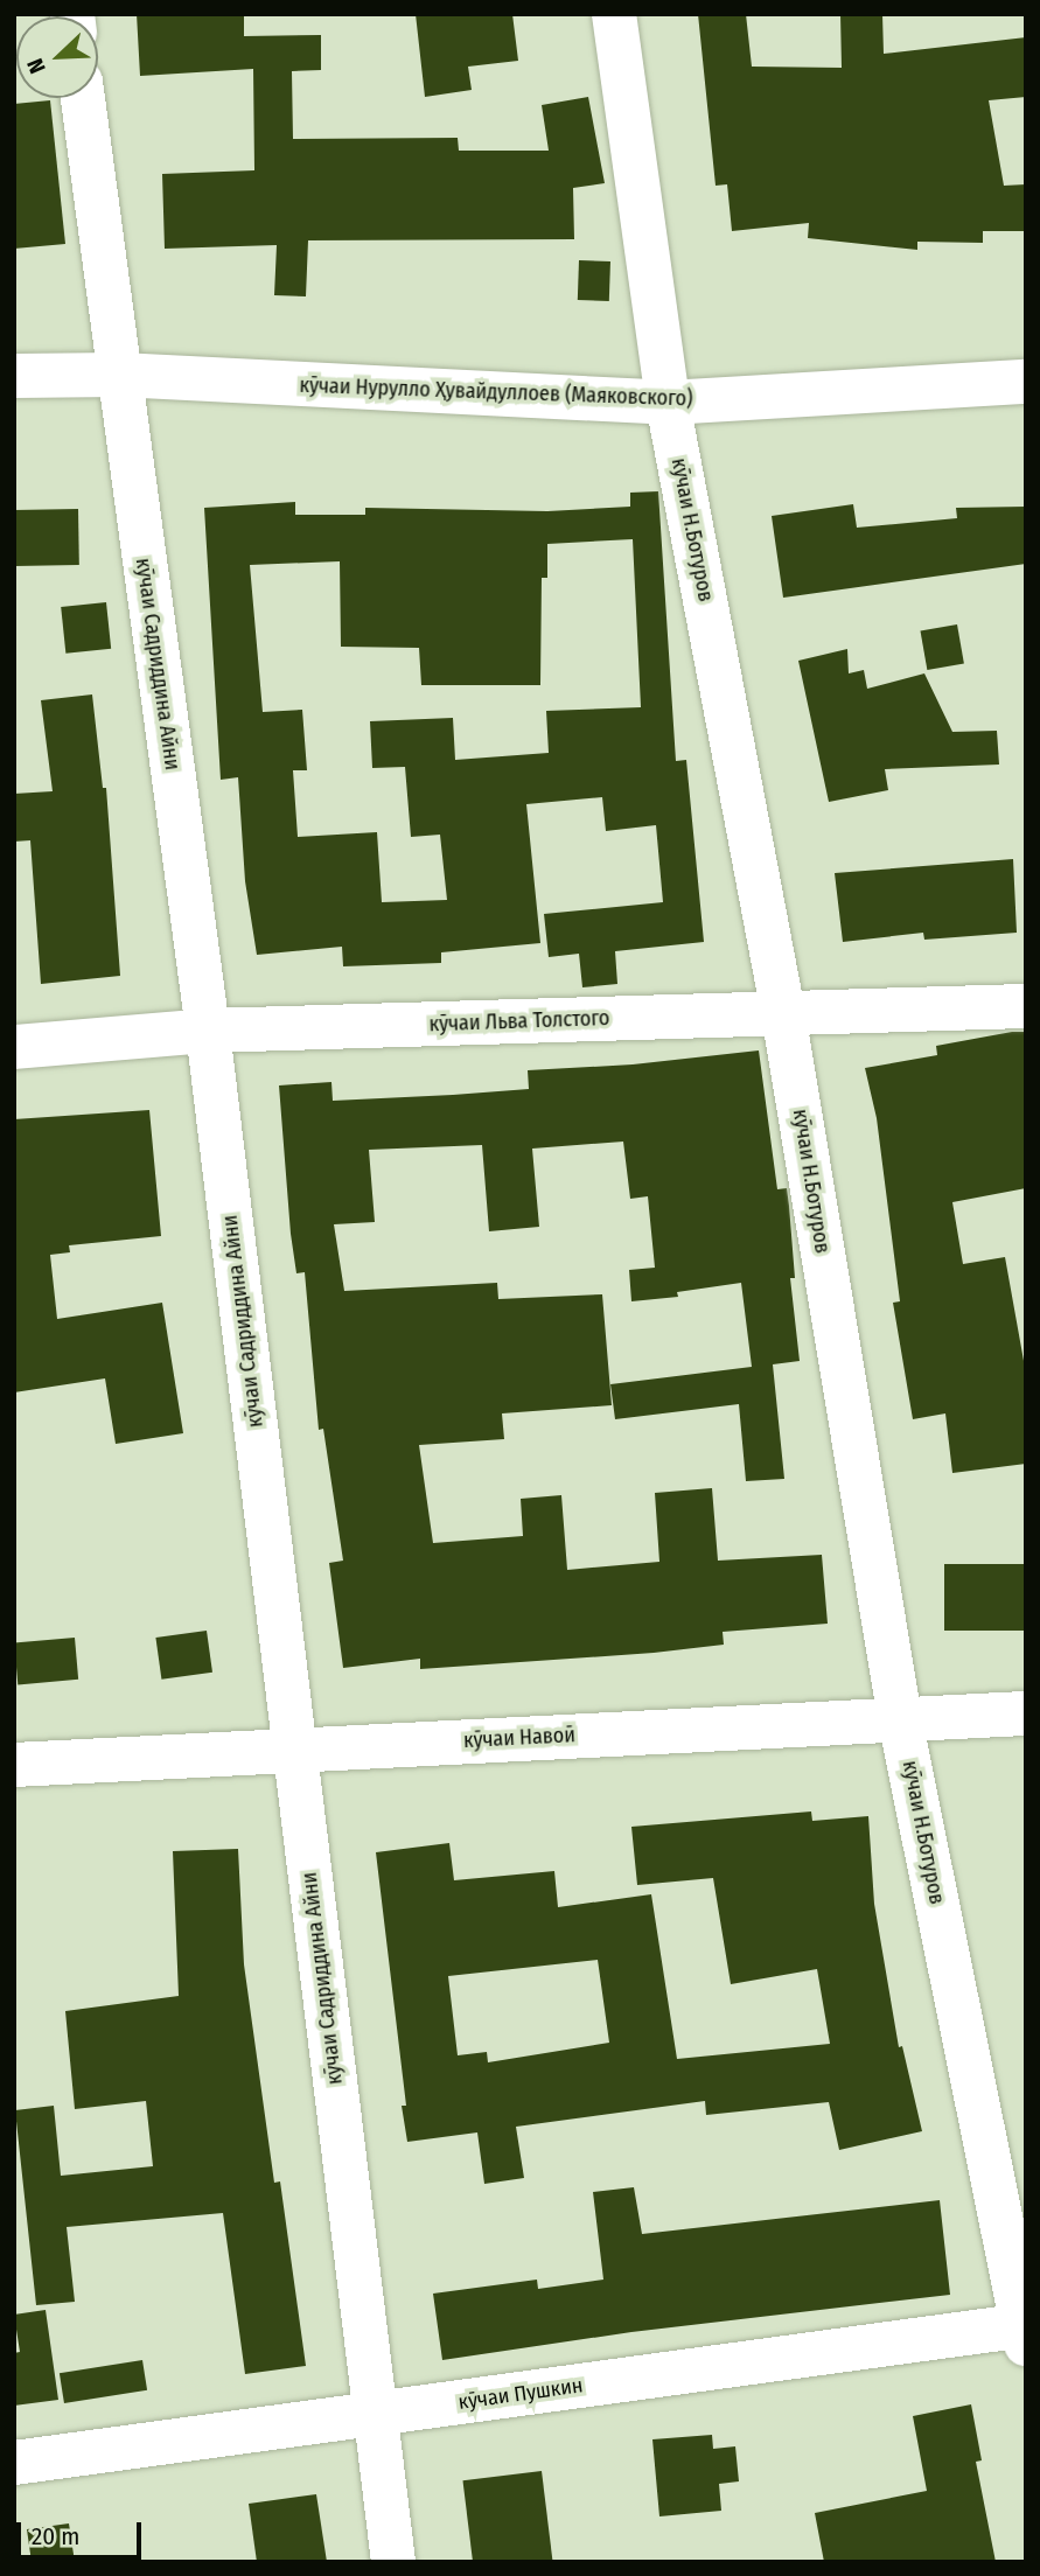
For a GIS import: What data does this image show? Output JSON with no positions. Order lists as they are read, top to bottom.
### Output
{
  "streets": {
    "street": [
      "кӯчаи Нурулло Ҳувайдуллоев (Маяковского)",
      "кӯчаи Н.Ботуров",
      "кӯчаи Садриддина Айни",
      "кӯчаи Льва Толстого",
      "кӯчаи Навоӣ",
      "кӯчаи Пушкин"
    ]
  },
  "crossings": [
    ["кӯчаи Нурулло Ҳувайдуллоев (Маяковского)", "кӯчаи Н.Ботуров"],
    ["кӯчаи Нурулло Ҳувайдуллоев (Маяковского)", "кӯчаи Садриддина Айни"],
    ["кӯчаи Н.Ботуров", "кӯчаи Льва Толстого"],
    ["кӯчаи Н.Ботуров", "кӯчаи Навоӣ"],
    ["кӯчаи Н.Ботуров", "кӯчаи Пушкин"],
    ["кӯчаи Садриддина Айни", "кӯчаи Льва Толстого"],
    ["кӯчаи Садриддина Айни", "кӯчаи Навоӣ"],
    ["кӯчаи Садриддина Айни", "кӯчаи Пушкин"]
  ],
  "scale_bar": "20 m",
  "north": "bottom left"
}
